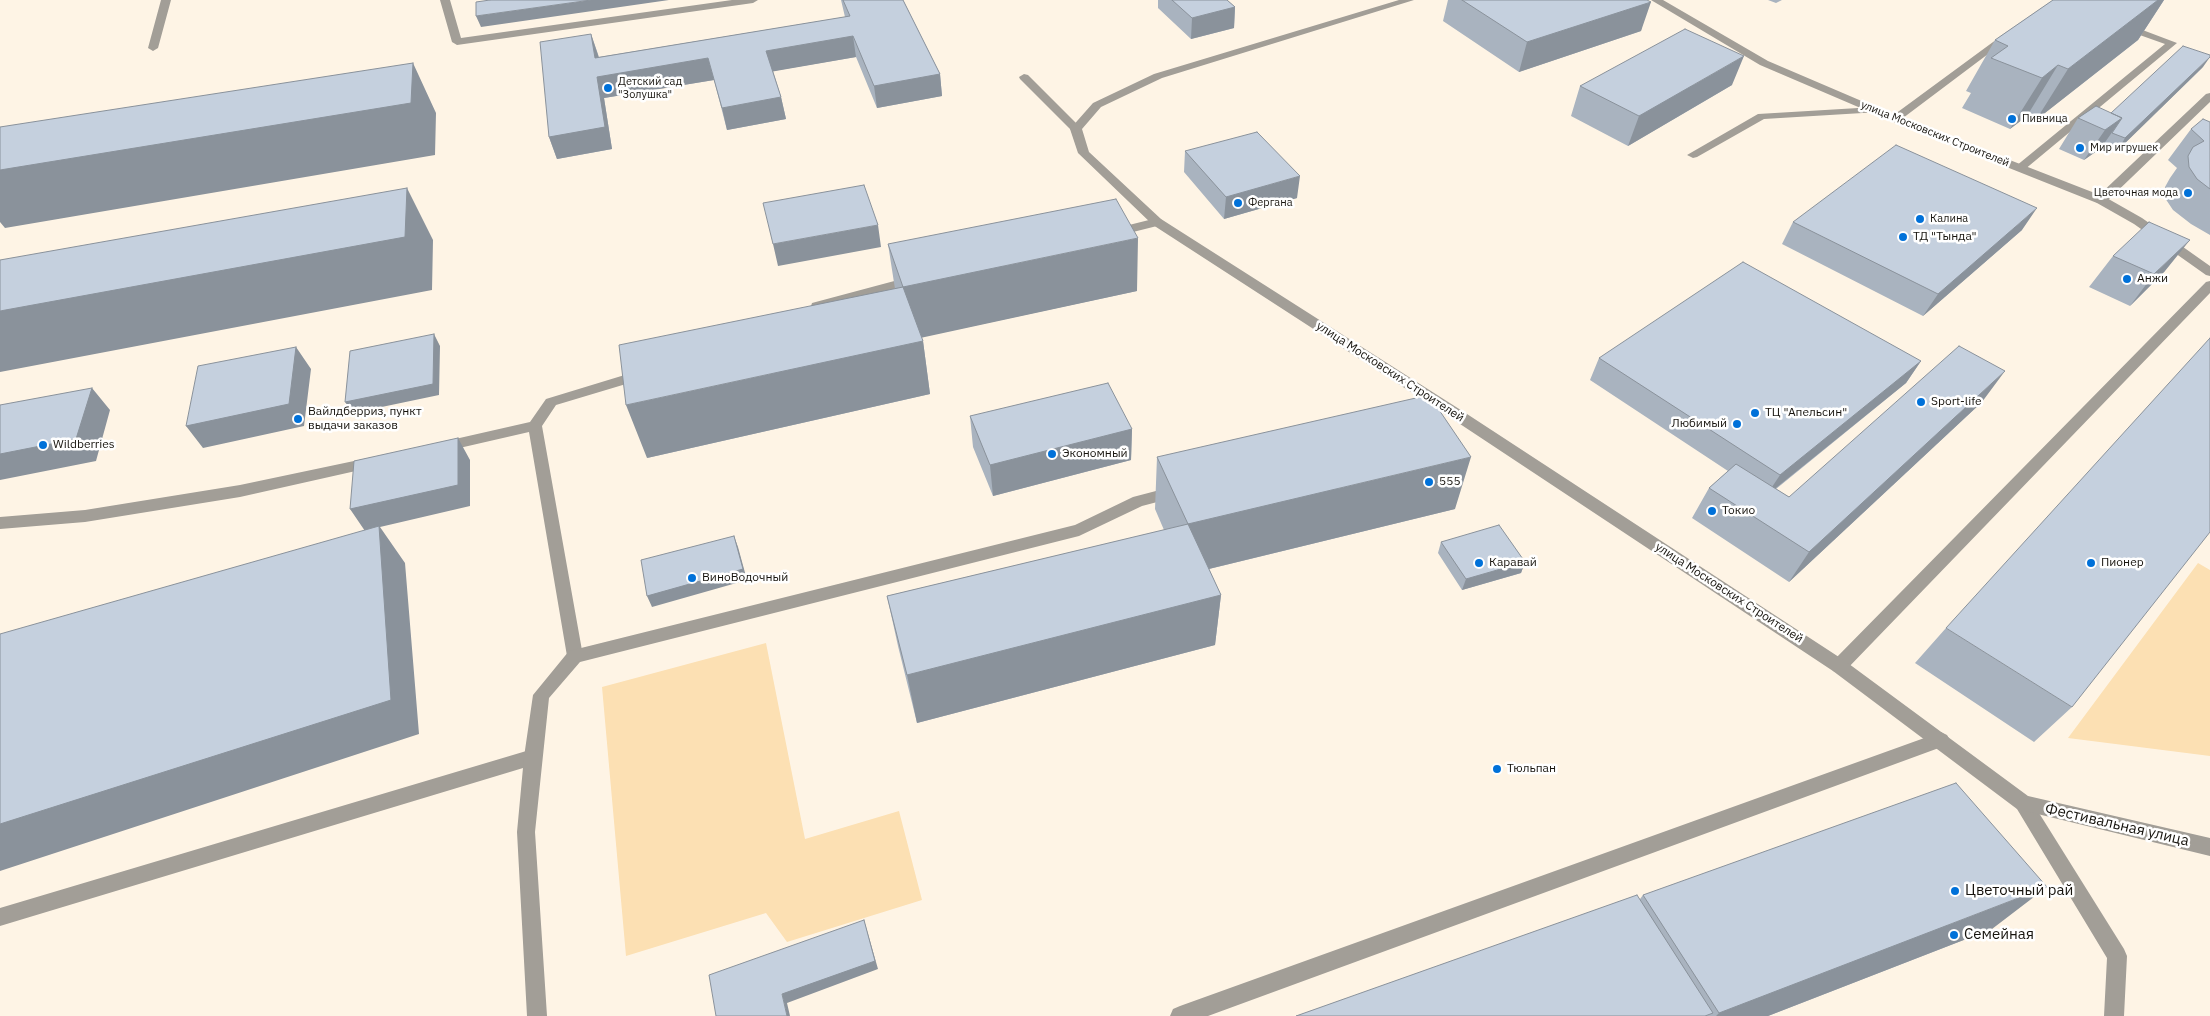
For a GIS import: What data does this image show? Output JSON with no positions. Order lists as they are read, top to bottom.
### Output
{
  "streets": {
    "street": ["улица Московских Строителей", "Фестивальная улица"]
  },
  "crossings": [
    ["улица Московских Строителей", "Фестивальная улица"]
  ],
  "places": [
    "Детский сад \"Золушка\"",
    "Пивница",
    "Мир игрушек",
    "Цветочная мода",
    "Фергана",
    "Калина",
    "ТД \"Тында\"",
    "Анжи",
    "Sport-life",
    "ТЦ \"Апельсин\"",
    "Вайлдберриз, пункт выдачи заказов",
    "Любимый",
    "Wildberries",
    "Экономный",
    "555",
    "Токио",
    "Каравай",
    "Пионер",
    "ВиноВодочный",
    "Тюльпан",
    "Цветочный рай",
    "Семейная"
  ]
}
